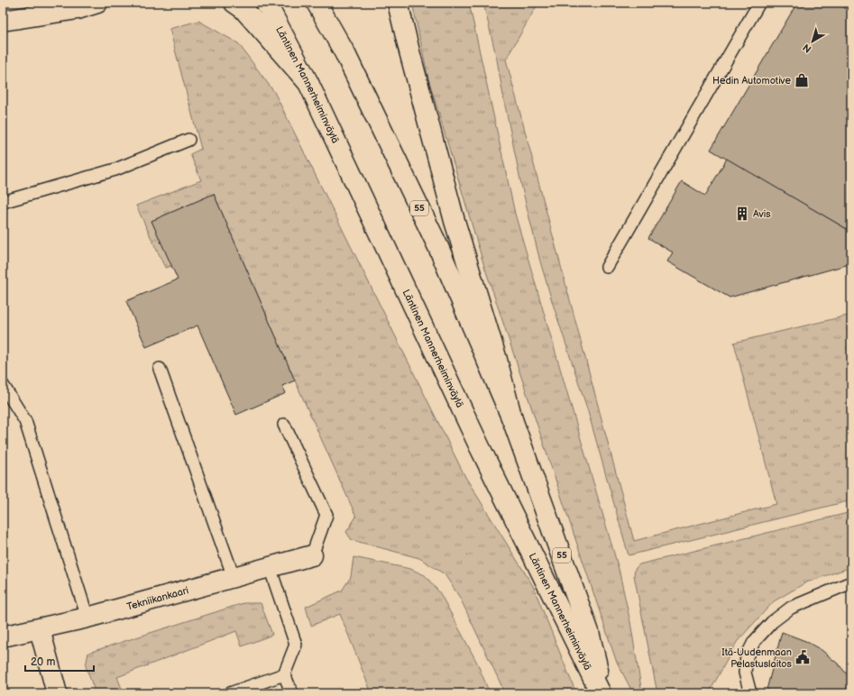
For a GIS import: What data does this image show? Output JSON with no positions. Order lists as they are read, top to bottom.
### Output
{
  "streets": {
    "main road": ["Läntinen Mannerheiminväylä", "55", "Tekniikankaari"]
  },
  "places": {
    "shop": ["Hedin Automotive"],
    "building": ["Avis"],
    "public building": ["Itä-Uudenmaan Pelastuslaitos"]
  },
  "scale_bar": "20 m",
  "north": "bottom left"
}
